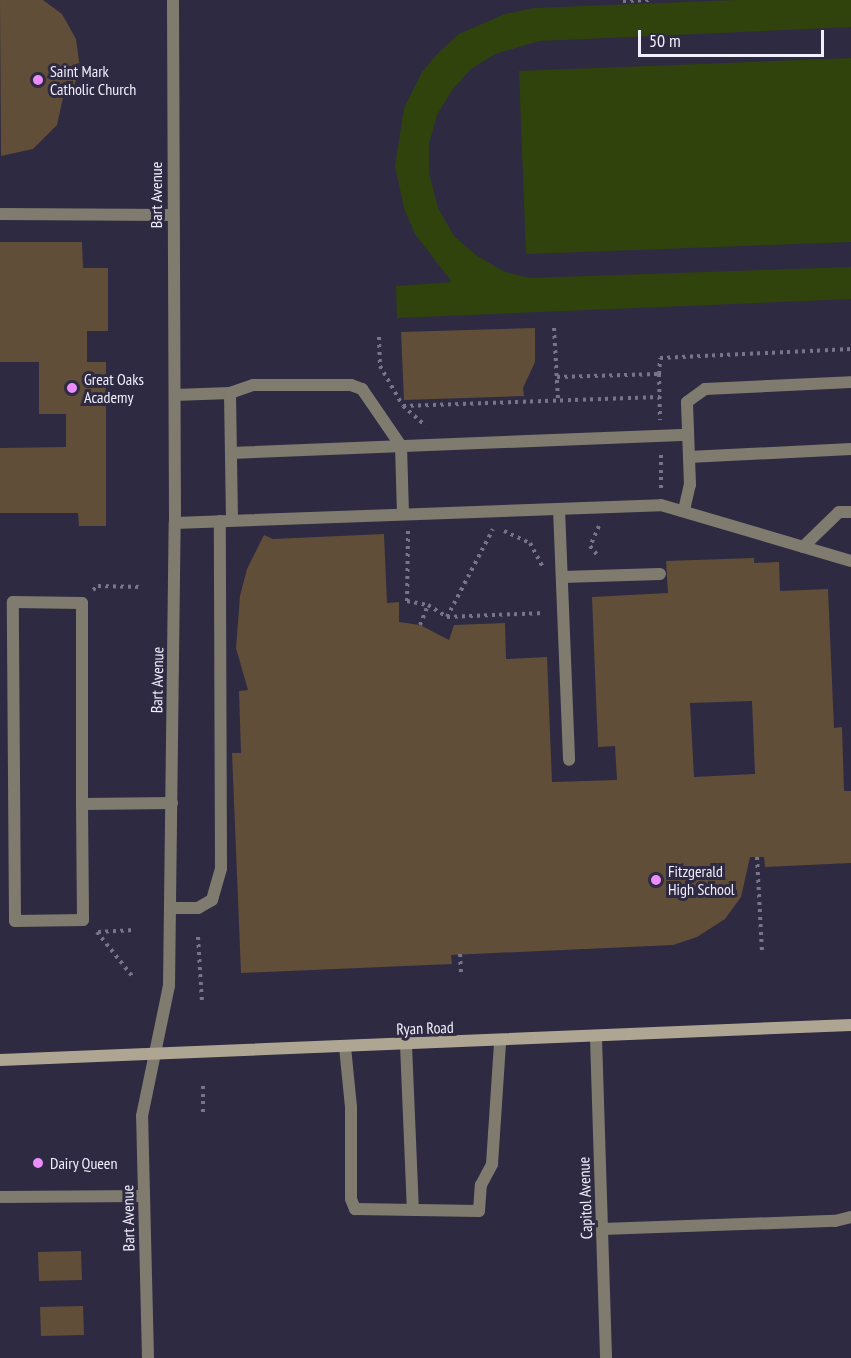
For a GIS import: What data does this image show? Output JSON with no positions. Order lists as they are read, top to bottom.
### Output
{
  "streets": {
    "main road": ["Ryan Road"],
    "street": ["Bart Avenue", "Capitol Avenue"]
  },
  "crossings": [
    ["Bart Avenue", "Ryan Road"],
    ["Ryan Road", "Capitol Avenue"]
  ],
  "places": [
    "Saint Mark Catholic Church",
    "Great Oaks Academy",
    "Fitzgerald High School",
    "Dairy Queen"
  ],
  "scale_bar": "50 m"
}
